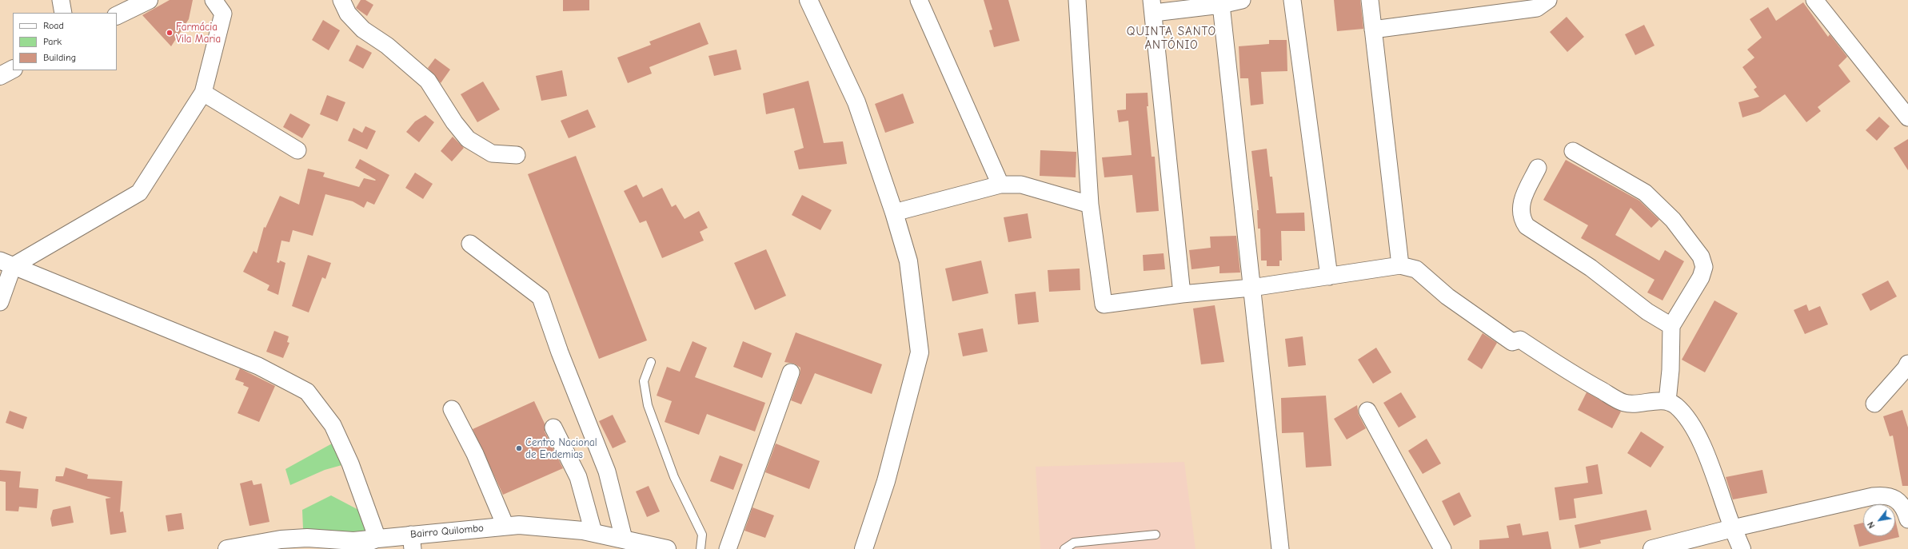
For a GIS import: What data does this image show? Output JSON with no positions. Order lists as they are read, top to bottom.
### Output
{
  "streets": {
    "street": ["Bairro Quilombo"]
  },
  "districts": ["QUINTA SANTO ANTÓNIO"],
  "places": ["Farmácia Vila Maria", "Centro Nacional de Endemias"],
  "legend": ["Road", "Park", "Building"],
  "north": "bottom left"
}
